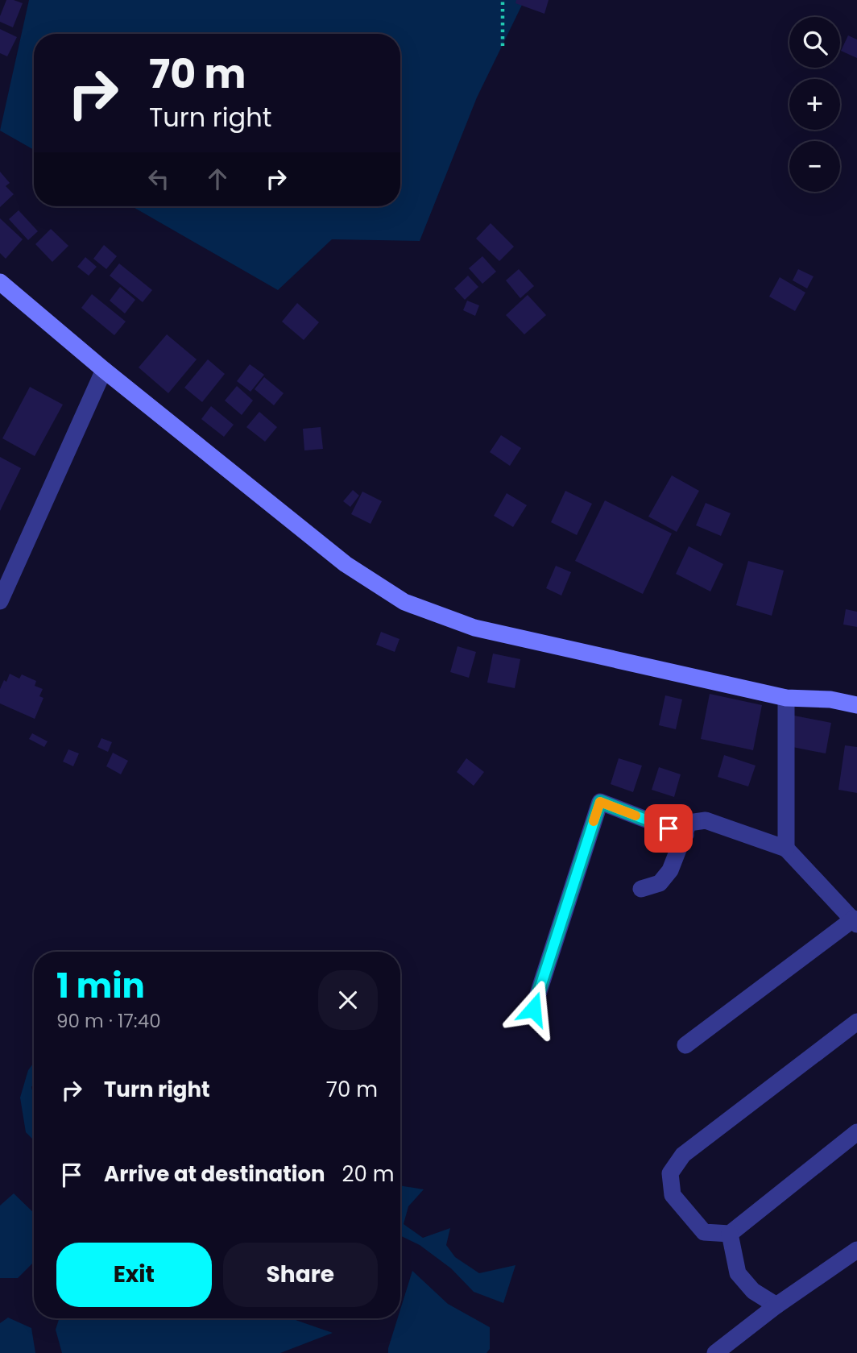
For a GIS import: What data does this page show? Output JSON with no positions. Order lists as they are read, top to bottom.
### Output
{
  "page": {
    "map_buttons": ["+", "−"],
    "turn": ["70 m", "Turn right"],
    "heading": ["1 min", "90 m · 17:40"],
    "list": [
      {
        "name": "Turn right",
        "value": "70 m"
      },
      {
        "name": "Arrive at destination",
        "value": "20 m"
      }
    ],
    "buttons": ["Exit", "Share"]
  }
}
